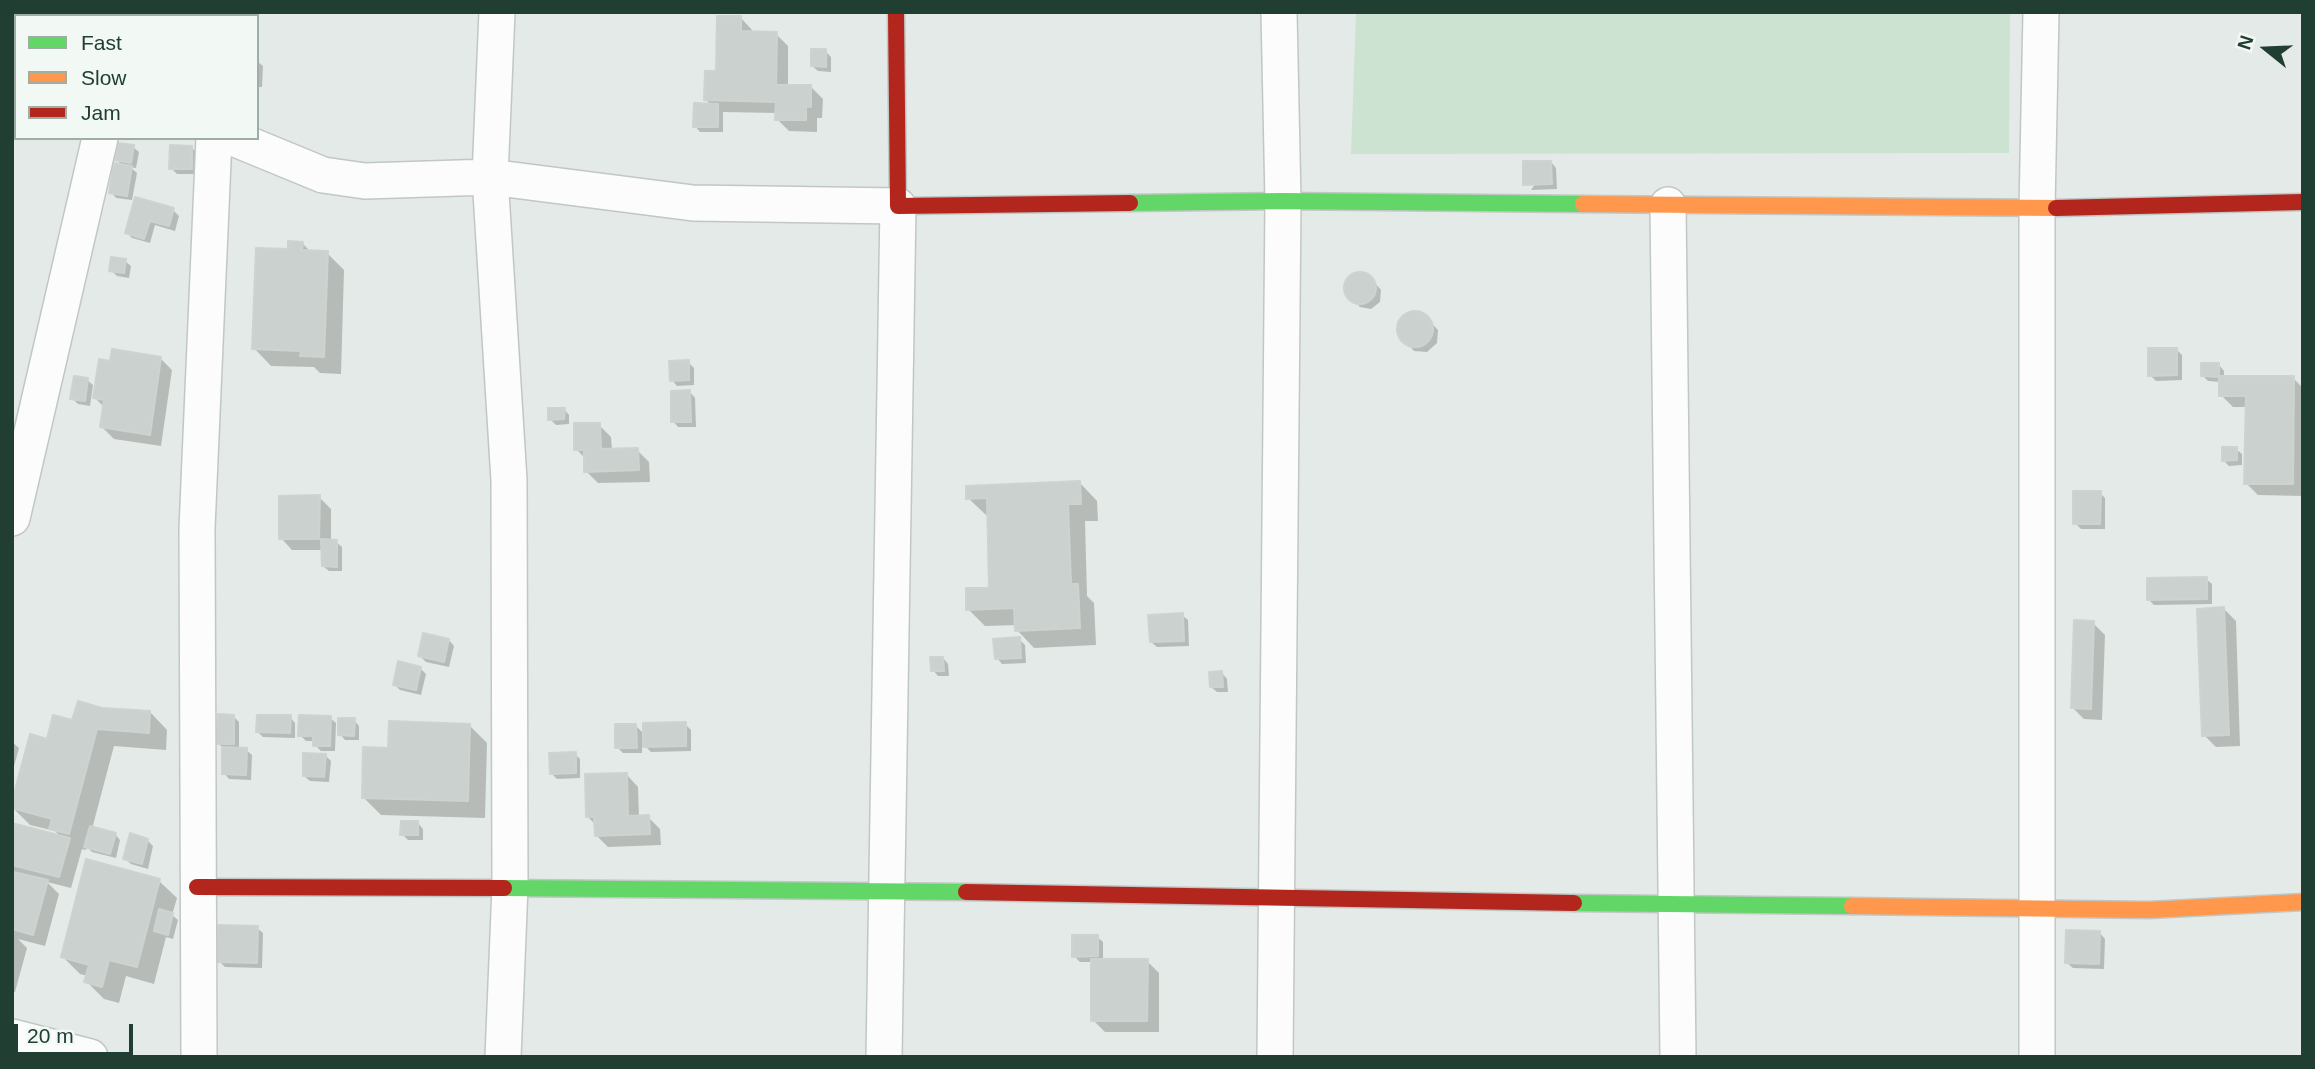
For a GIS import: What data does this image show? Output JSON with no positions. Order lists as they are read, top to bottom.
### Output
{
  "legend": ["Fast", "Slow", "Jam"],
  "scale_bar": "20 m",
  "north": "left"
}
